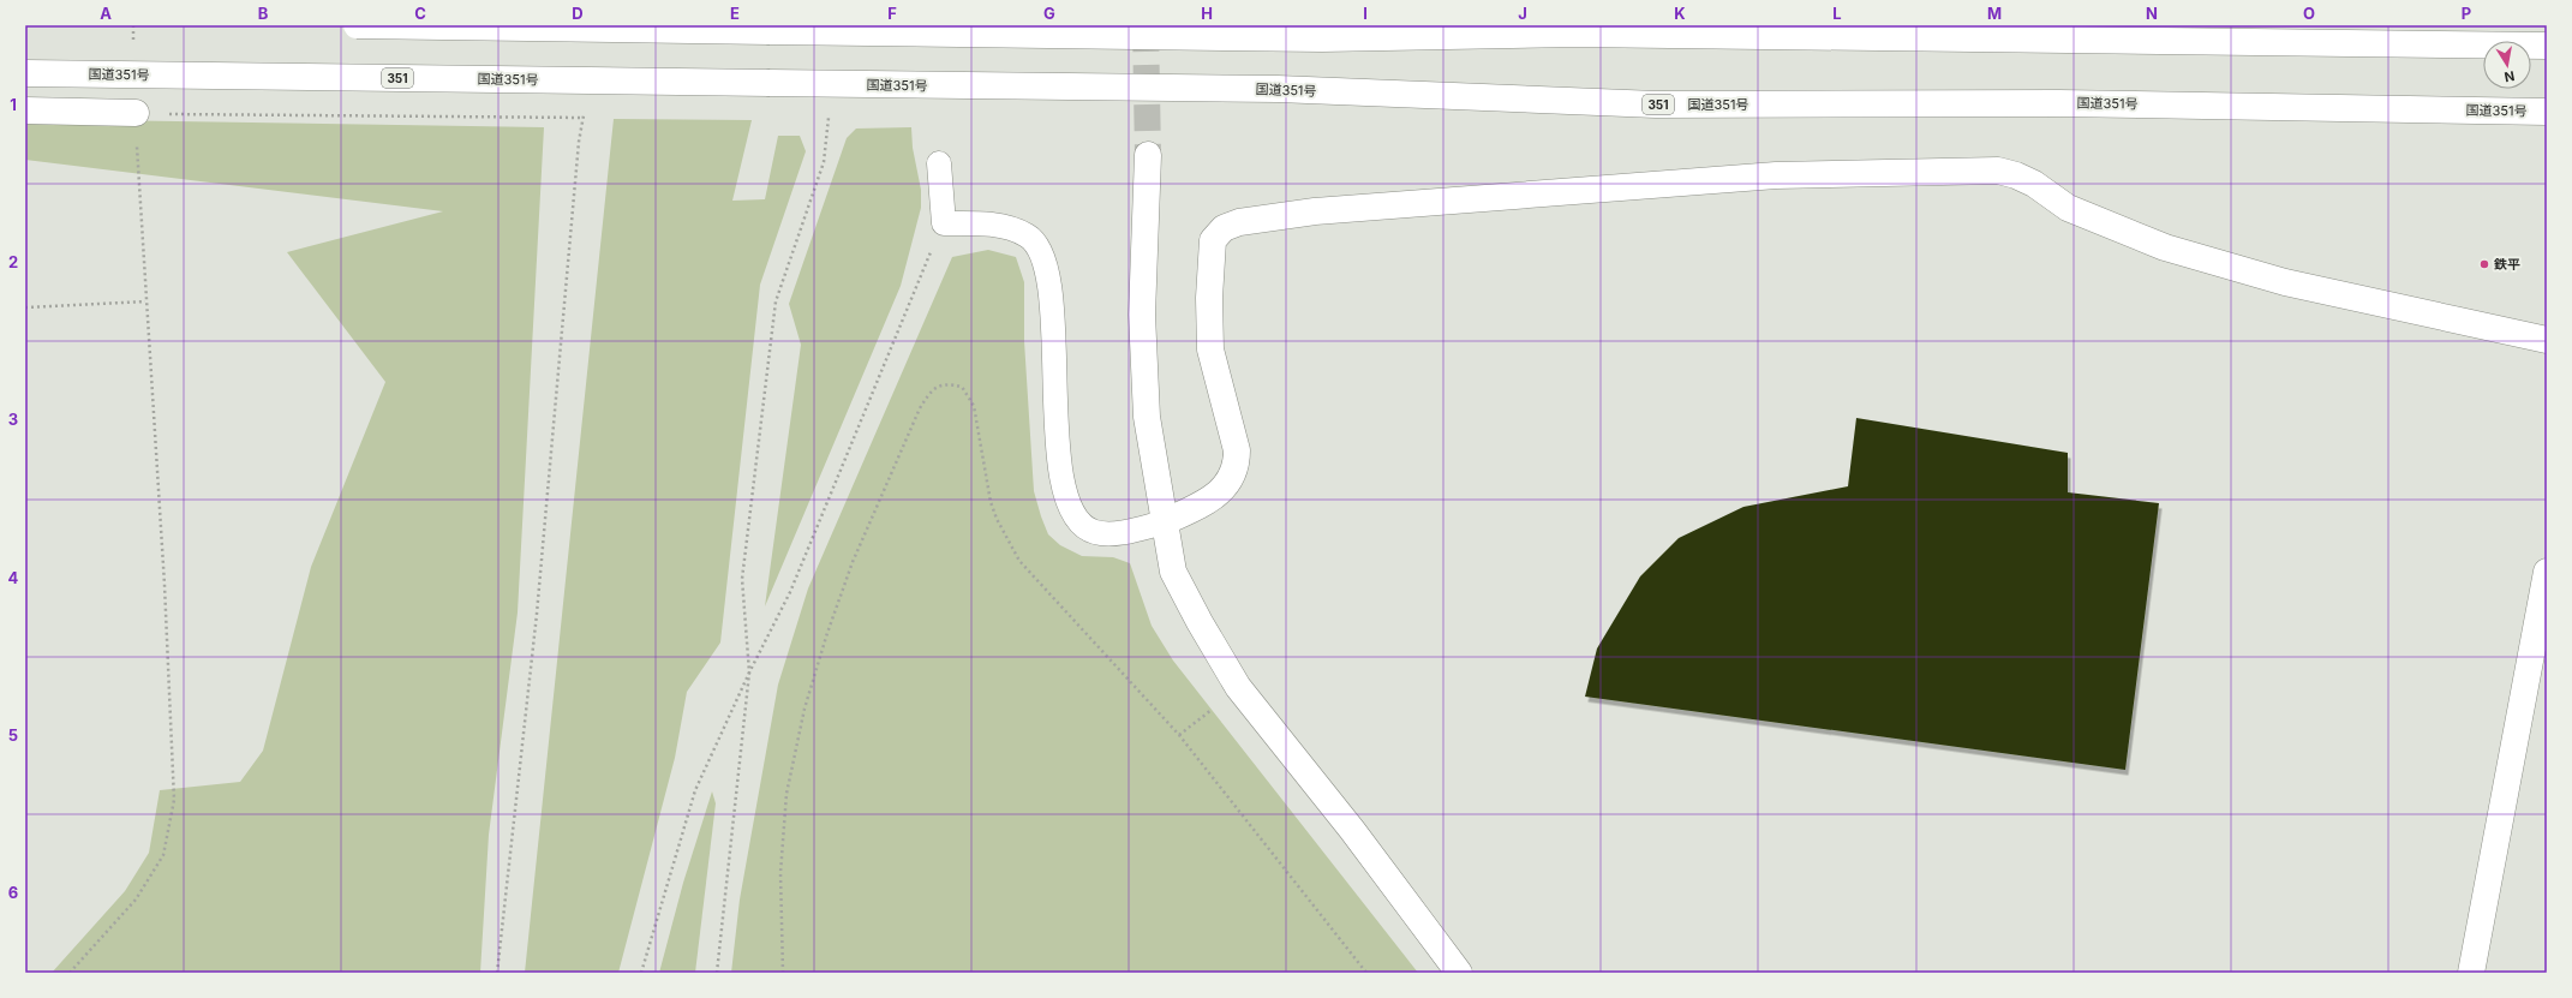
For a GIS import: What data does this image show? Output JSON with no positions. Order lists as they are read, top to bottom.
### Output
{
  "streets": {
    "main road": ["国道351号", "351"]
  },
  "places": ["鉄平"],
  "north": "bottom",
  "grid": {
    "columns": [
      "A",
      "B",
      "C",
      "D",
      "E",
      "F",
      "G",
      "H",
      "I",
      "J",
      "K",
      "L",
      "M",
      "N",
      "O",
      "P"
    ],
    "rows": [
      "1",
      "2",
      "3",
      "4",
      "5",
      "6"
    ]
  }
}
